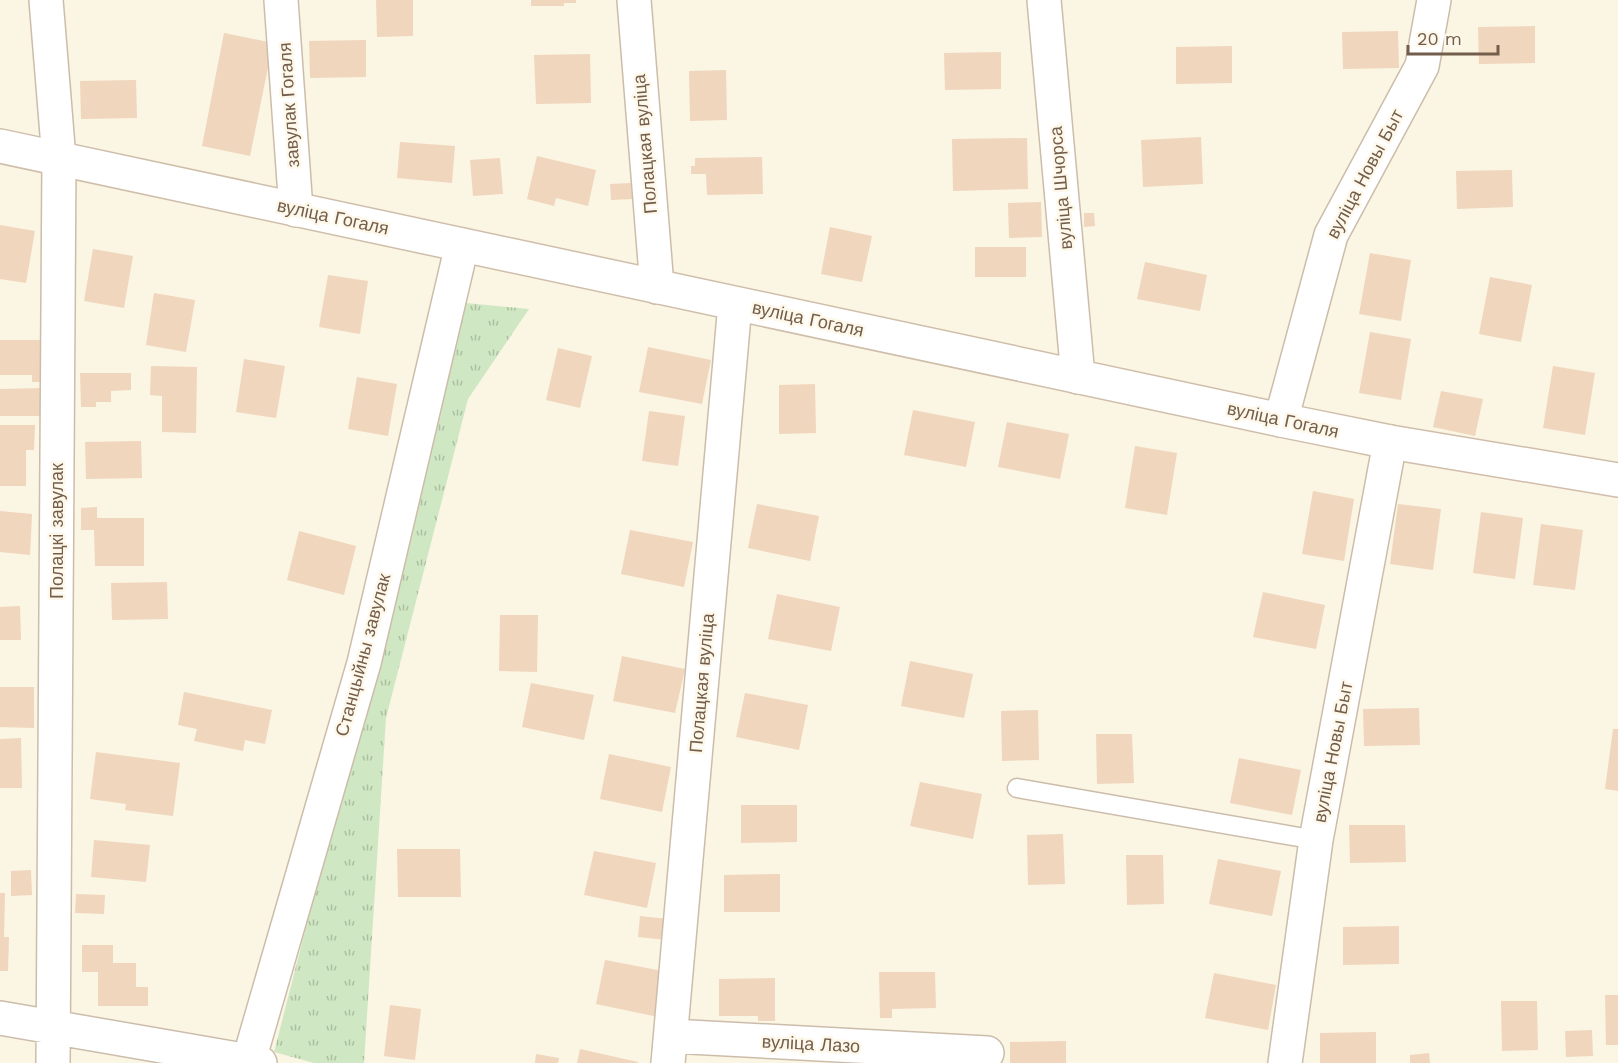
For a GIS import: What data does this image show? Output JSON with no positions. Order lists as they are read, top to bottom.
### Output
{
  "streets": {
    "street": [
      "завулак Гогаля",
      "Полацкая вуліца",
      "вуліца Новы Быт",
      "вуліца Шчорса",
      "вуліца Гогаля",
      "Полацкі завулак",
      "Станцыйны завулак",
      "вуліца Лазо"
    ]
  },
  "crossings": [
    ["завулак Гогаля", "вуліца Гогаля"],
    ["Полацкая вуліца", "вуліца Гогаля"],
    ["Полацкая вуліца", "вуліца Лазо"],
    ["вуліца Новы Быт", "вуліца Гогаля"],
    ["вуліца Шчорса", "вуліца Гогаля"],
    ["вуліца Гогаля", "Полацкі завулак"],
    ["вуліца Гогаля", "Станцыйны завулак"],
    ["Полацкі завулак", "Станцыйны завулак"]
  ],
  "scale_bar": "20 m"
}
